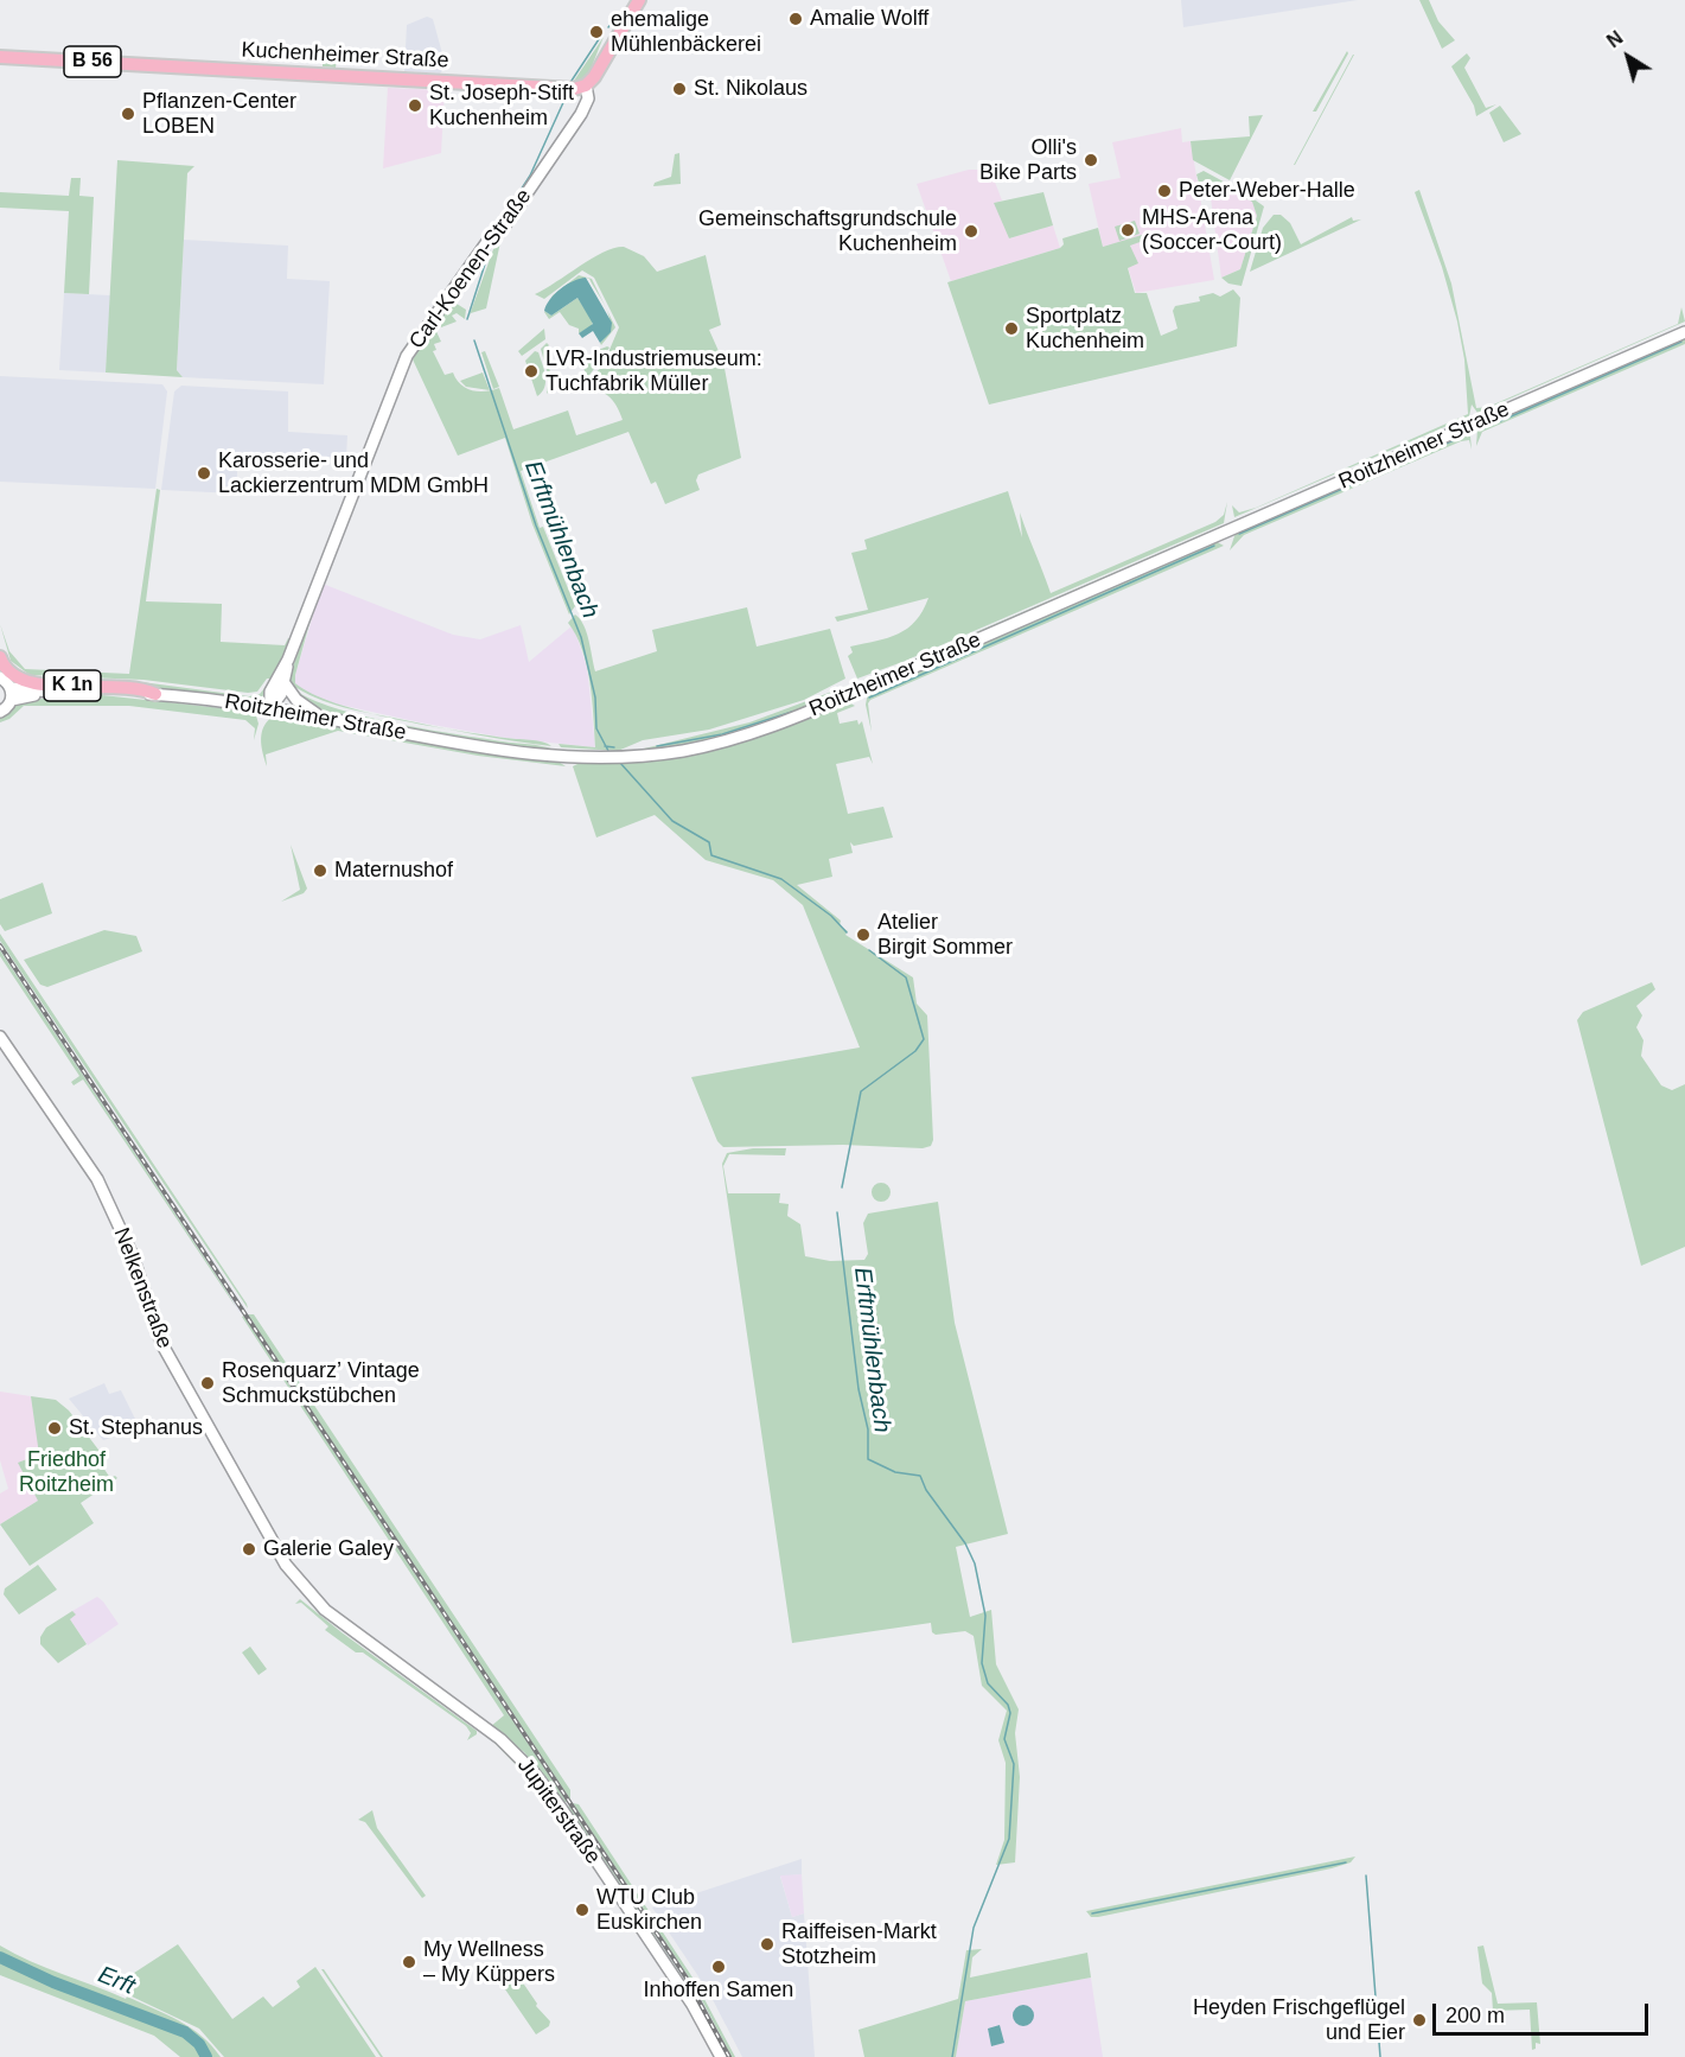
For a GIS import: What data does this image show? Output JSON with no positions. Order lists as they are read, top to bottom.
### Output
{
  "streets": {
    "main road": ["Kuchenheimer Straße", "B 56", "K 1n"],
    "street": [
      "Carl-Koenen-Straße",
      "Roitzheimer Straße",
      "Nelkenstraße",
      "Jupiterstraße"
    ]
  },
  "crossings": [
    ["Kuchenheimer Straße", "Carl-Koenen-Straße"],
    ["Carl-Koenen-Straße", "Roitzheimer Straße"],
    ["Roitzheimer Straße", "K 1n"],
    ["Nelkenstraße", "Jupiterstraße"]
  ],
  "water": ["Erftmühlenbach", "Erft"],
  "parks": ["Friedhof Roitzheim"],
  "places": [
    "Amalie Wolff",
    "ehemalige Mühlenbäckerei",
    "St. Nikolaus",
    "St. Joseph-Stift Kuchenheim",
    "Pflanzen-Center LOBEN",
    "Olli's Bike Parts",
    "Peter-Weber-Halle",
    "MHS-Arena (Soccer-Court)",
    "Gemeinschaftsgrundschule Kuchenheim",
    "Sportplatz Kuchenheim",
    "LVR-Industriemuseum: Tuchfabrik Müller",
    "Karosserie- und Lackierzentrum MDM GmbH",
    "Maternushof",
    "Atelier Birgit Sommer",
    "Rosenquarz’ Vintage Schmuckstübchen",
    "St. Stephanus",
    "Galerie Galey",
    "WTU Club Euskirchen",
    "Raiffeisen-Markt Stotzheim",
    "My Wellness – My Küppers",
    "Inhoffen Samen",
    "Heyden Frischgeflügel und Eier"
  ],
  "scale_bar": "200 m",
  "north": "top left"
}
